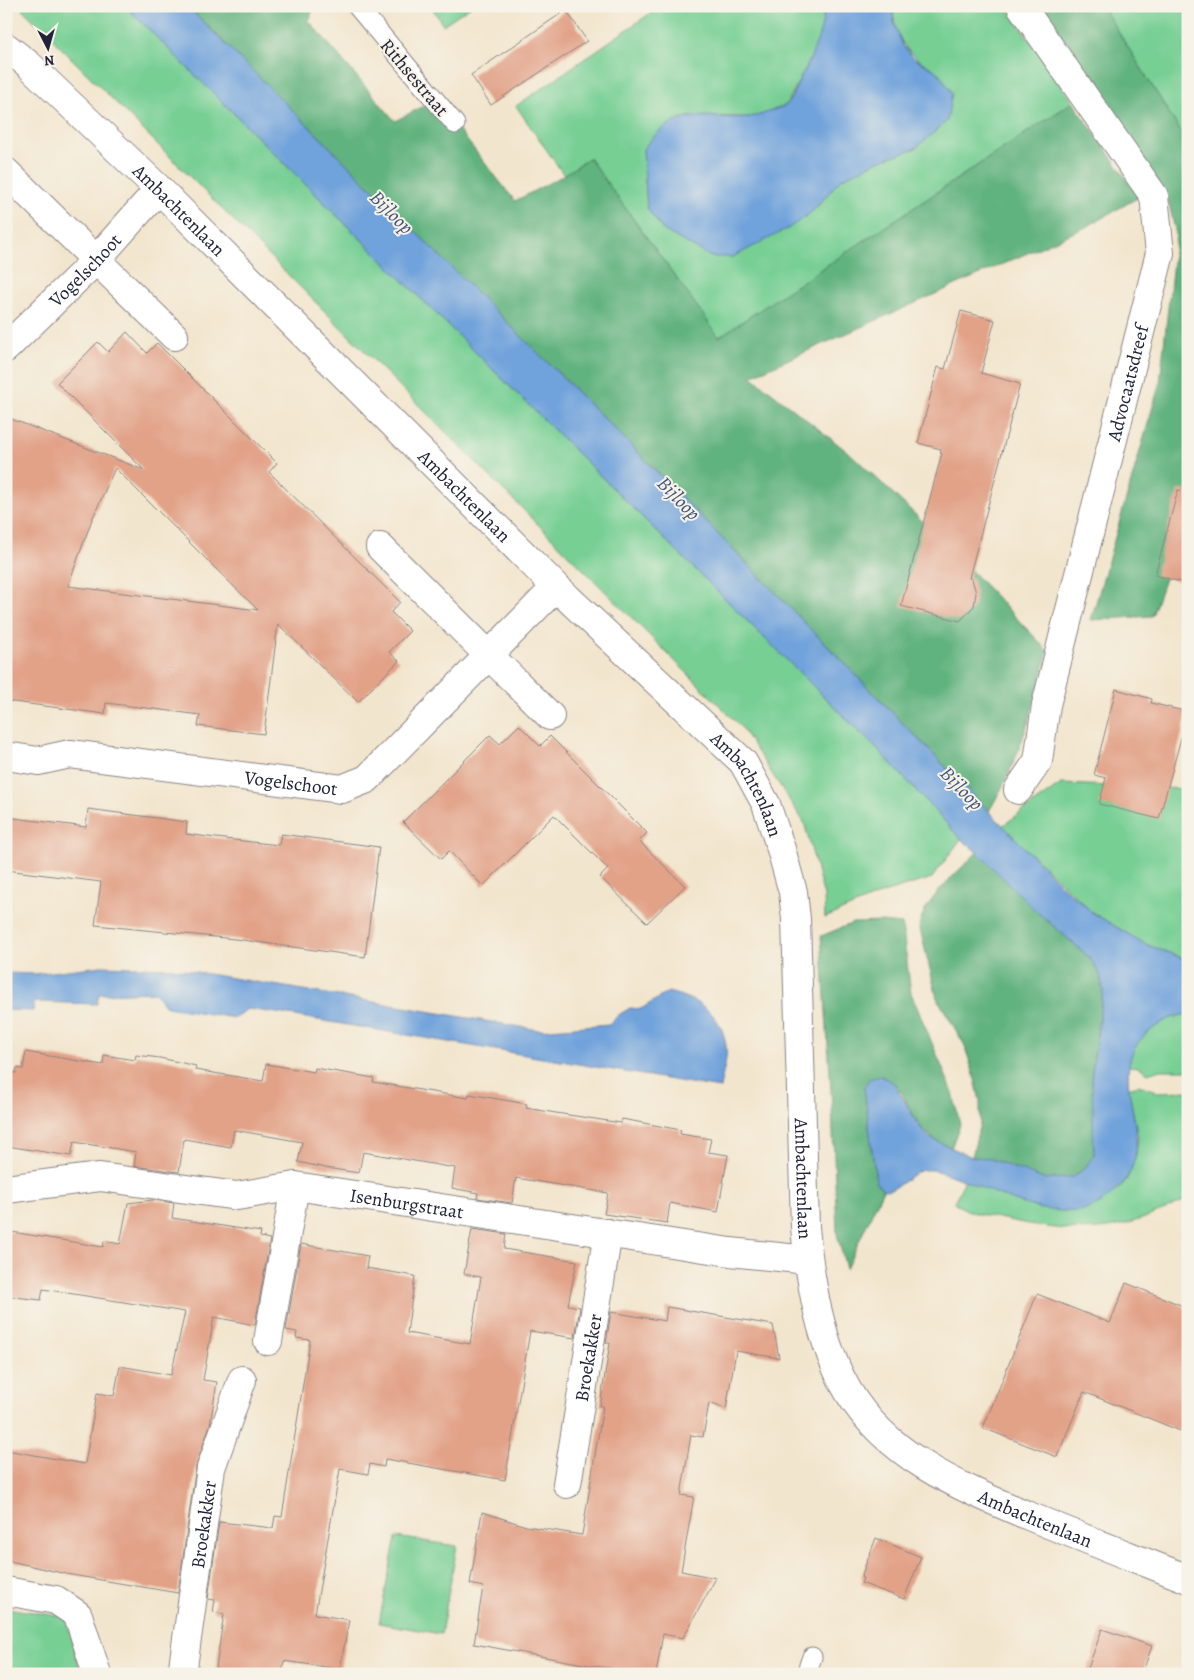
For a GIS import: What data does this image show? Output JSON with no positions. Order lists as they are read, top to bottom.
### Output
{
  "streets": {
    "street": [
      "Ambachtenlaan",
      "Vogelschoot",
      "Advocaatsdreef",
      "Isenburgstraat",
      "Broekakker"
    ],
    "lane": ["Rithsestraat"]
  },
  "crossings": [
    ["Ambachtenlaan", "Vogelschoot"],
    ["Ambachtenlaan", "Isenburgstraat"],
    ["Isenburgstraat", "Broekakker"]
  ],
  "water": ["Bijloop"],
  "north": "bottom"
}
